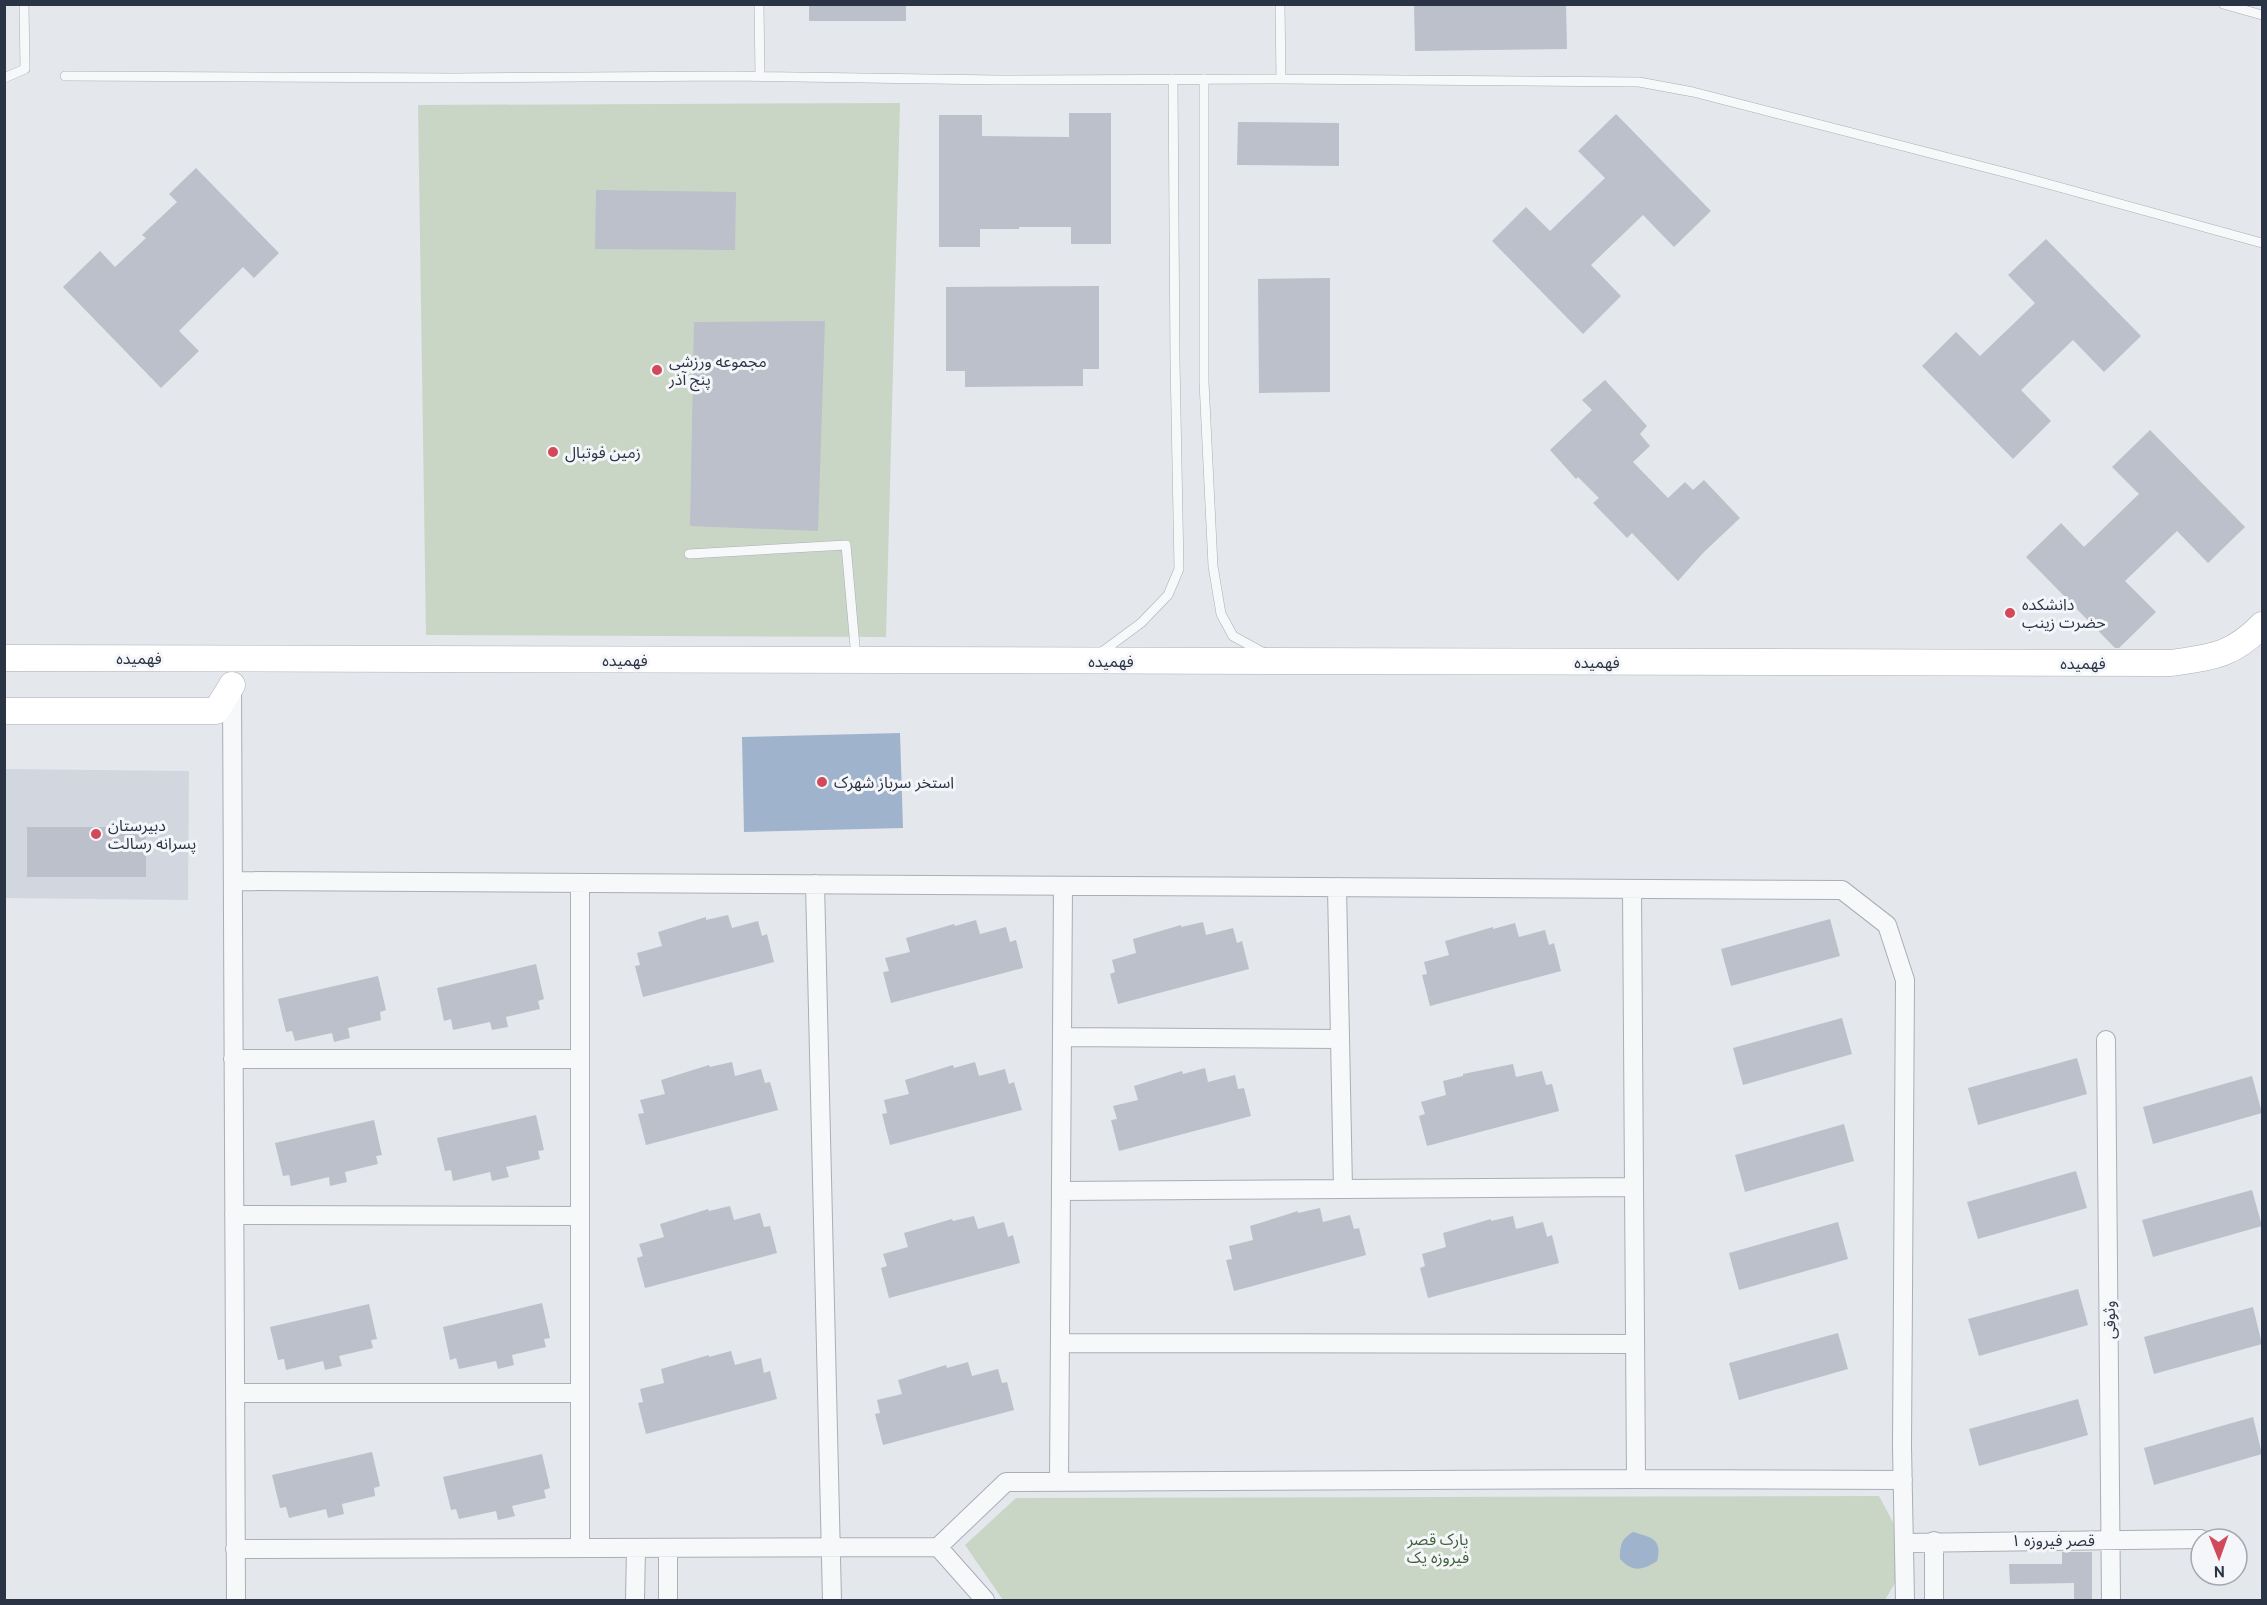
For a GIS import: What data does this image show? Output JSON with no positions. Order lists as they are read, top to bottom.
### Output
{
  "streets": {
    "main road": ["فهمیده"],
    "street": ["وثوقی", "قصر فیروزه ۱"]
  },
  "crossings": [
    ["وثوقی", "قصر فیروزه ۱"]
  ],
  "parks": ["پارک قصر فیروزه یک"],
  "places": [
    "مجموعه ورزشی پنج آذر",
    "زمین فوتبال",
    "دانشکده حضرت زینب",
    "استخر سرباز شهرک",
    "دبیرستان پسرانه رسالت"
  ],
  "north": "bottom"
}
